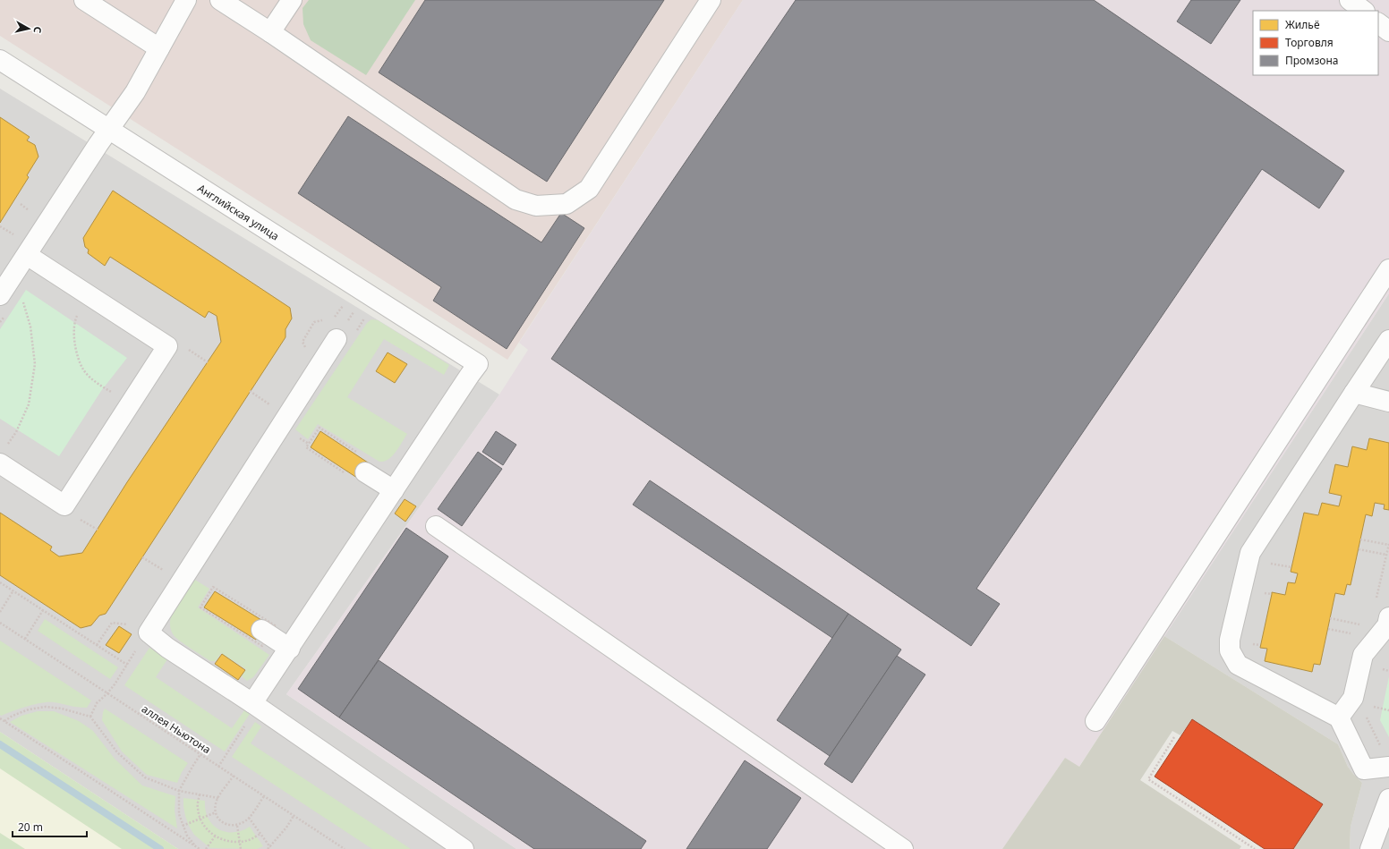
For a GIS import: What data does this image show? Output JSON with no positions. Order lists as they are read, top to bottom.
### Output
{
  "streets": {
    "street": ["Английская улица"],
    "path": ["аллея Ньютона"]
  },
  "legend": ["Жильё", "Торговля", "Промзона"],
  "scale_bar": "20 m",
  "north": "right"
}
